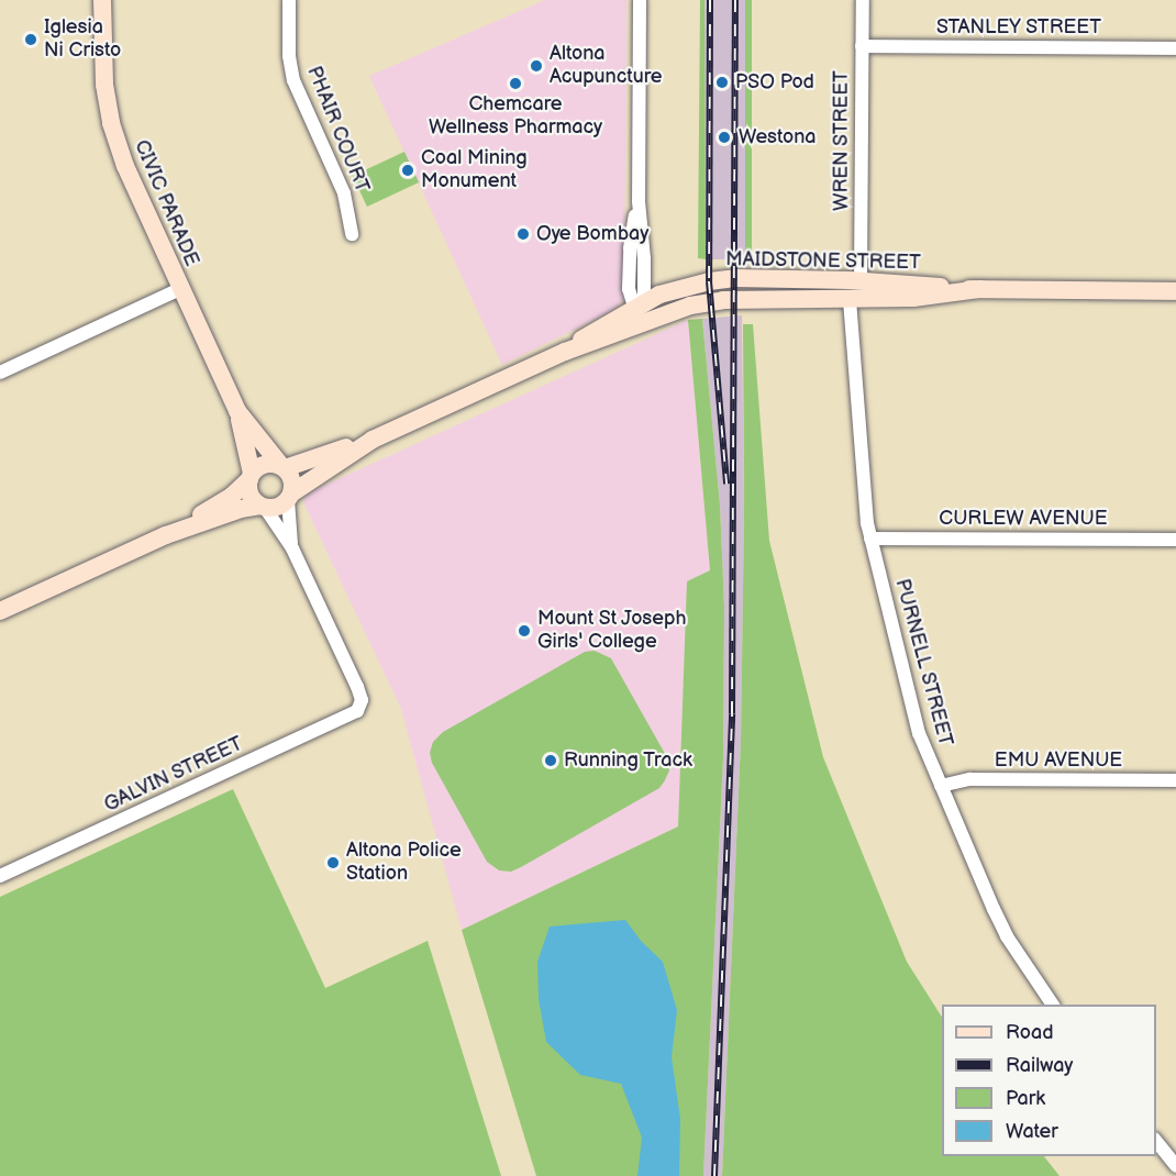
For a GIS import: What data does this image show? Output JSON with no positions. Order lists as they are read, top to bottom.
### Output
{
  "streets": {
    "main road": ["CIVIC PARADE", "MAIDSTONE STREET"],
    "street": [
      "STANLEY STREET",
      "PHAIR COURT",
      "WREN STREET",
      "CURLEW AVENUE",
      "PURNELL STREET",
      "EMU AVENUE",
      "GALVIN STREET"
    ]
  },
  "crossings": [
    ["STANLEY STREET", "WREN STREET"],
    ["WREN STREET", "MAIDSTONE STREET"],
    ["CIVIC PARADE", "MAIDSTONE STREET"],
    ["MAIDSTONE STREET", "PURNELL STREET"],
    ["CURLEW AVENUE", "PURNELL STREET"],
    ["PURNELL STREET", "EMU AVENUE"]
  ],
  "places": [
    "Iglesia Ni Cristo",
    "Altona Acupuncture",
    "PSO Pod",
    "Chemcare Wellness Pharmacy",
    "Westona",
    "Coal Mining Monument",
    "Oye Bombay",
    "Mount St Joseph Girls' College",
    "Running Track",
    "Altona Police Station"
  ],
  "legend": [
    "Road",
    "Railway",
    "Park",
    "Water"
  ]
}
